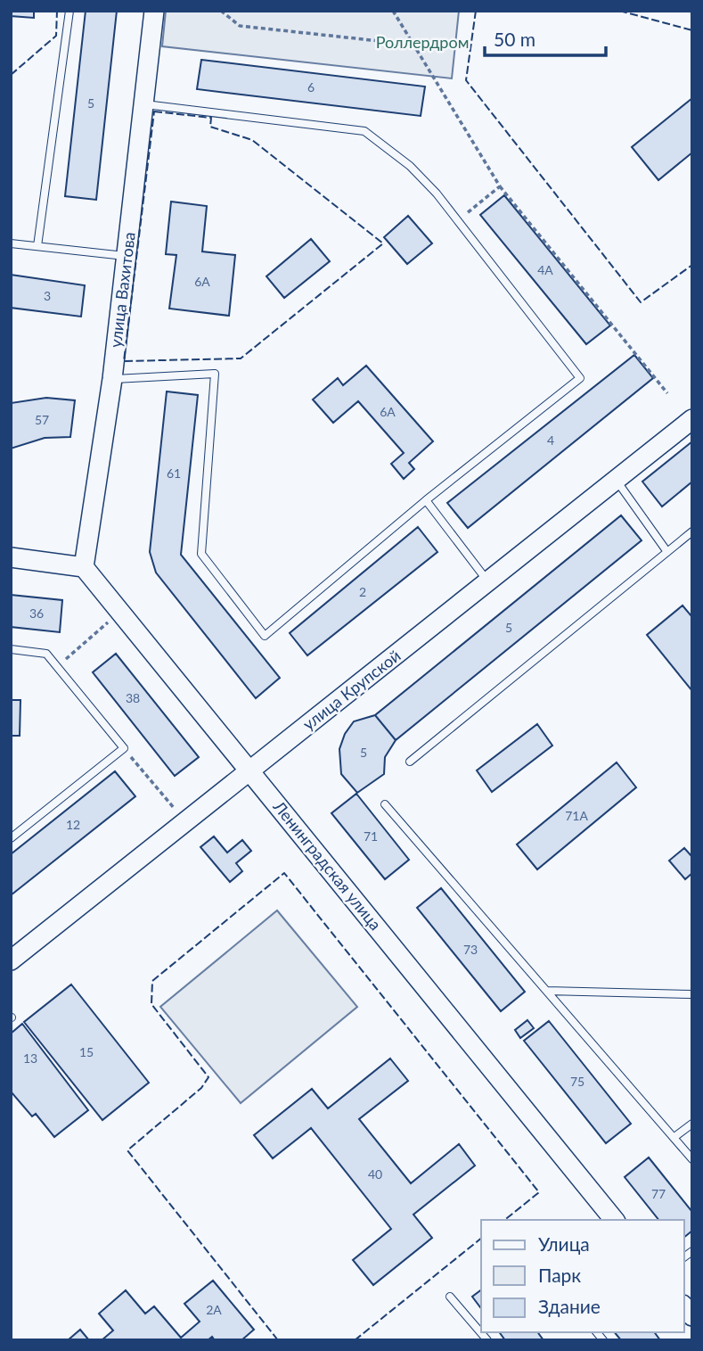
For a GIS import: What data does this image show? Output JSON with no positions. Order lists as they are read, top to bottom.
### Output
{
  "streets": {
    "street": ["улица Вахитова", "улица Крупской", "Ленинградская улица"]
  },
  "crossings": [
    ["улица Вахитова", "Ленинградская улица"],
    ["улица Крупской", "Ленинградская улица"]
  ],
  "parks": ["Роллердром"],
  "house_numbers": [
    "6",
    "5",
    "4А",
    "6А",
    "3",
    "6А",
    "57",
    "4",
    "61",
    "2",
    "36",
    "5",
    "38",
    "5",
    "71А",
    "12",
    "71",
    "73",
    "15",
    "13",
    "75",
    "40",
    "77",
    "2А"
  ],
  "legend": ["Улица", "Парк", "Здание"],
  "scale_bar": "50 m"
}
